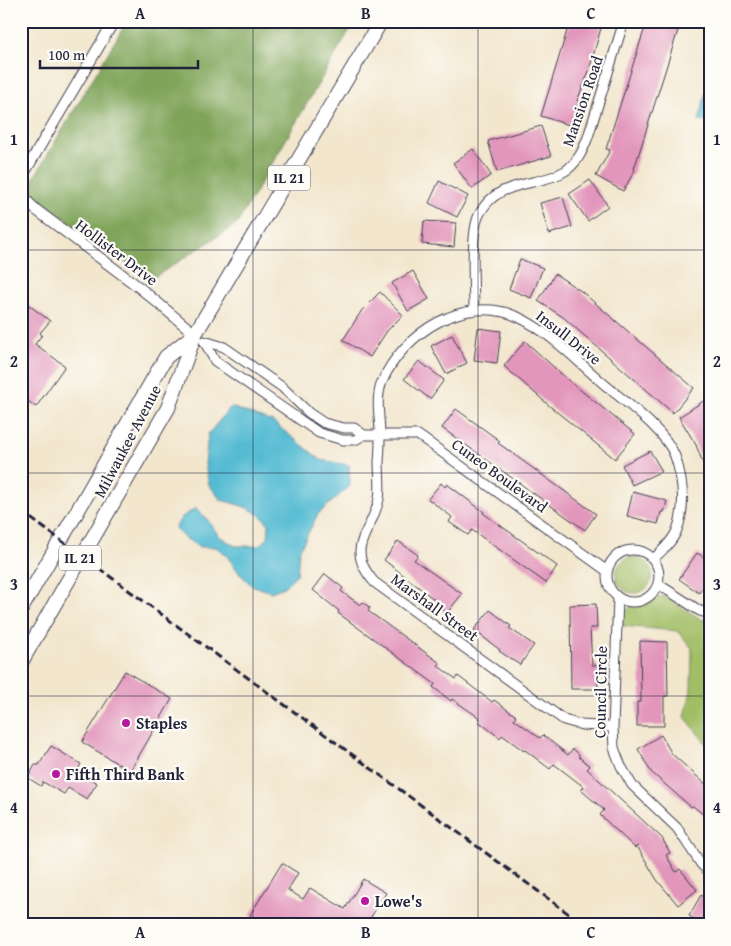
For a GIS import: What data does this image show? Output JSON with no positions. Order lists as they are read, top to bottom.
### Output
{
  "streets": {
    "main road": ["IL 21", "Milwaukee Avenue"],
    "street": [
      "Mansion Road",
      "Hollister Drive",
      "Insull Drive",
      "Cuneo Boulevard",
      "Marshall Street",
      "Council Circle"
    ]
  },
  "crossings": [
    ["Mansion Road", "Insull Drive"],
    ["IL 21", "Hollister Drive"],
    ["IL 21", "Milwaukee Avenue"],
    ["IL 21", "Cuneo Boulevard"],
    ["Hollister Drive", "Milwaukee Avenue"],
    ["Hollister Drive", "Cuneo Boulevard"],
    ["Insull Drive", "Cuneo Boulevard"],
    ["Insull Drive", "Marshall Street"],
    ["Insull Drive", "Council Circle"],
    ["Milwaukee Avenue", "Cuneo Boulevard"],
    ["Cuneo Boulevard", "Marshall Street"],
    ["Cuneo Boulevard", "Council Circle"],
    ["Marshall Street", "Council Circle"]
  ],
  "places": ["Staples", "Fifth Third Bank", "Lowe's"],
  "scale_bar": "100 m",
  "grid": {
    "columns": ["A", "B", "C"],
    "rows": [
      "1",
      "2",
      "3",
      "4"
    ]
  }
}
